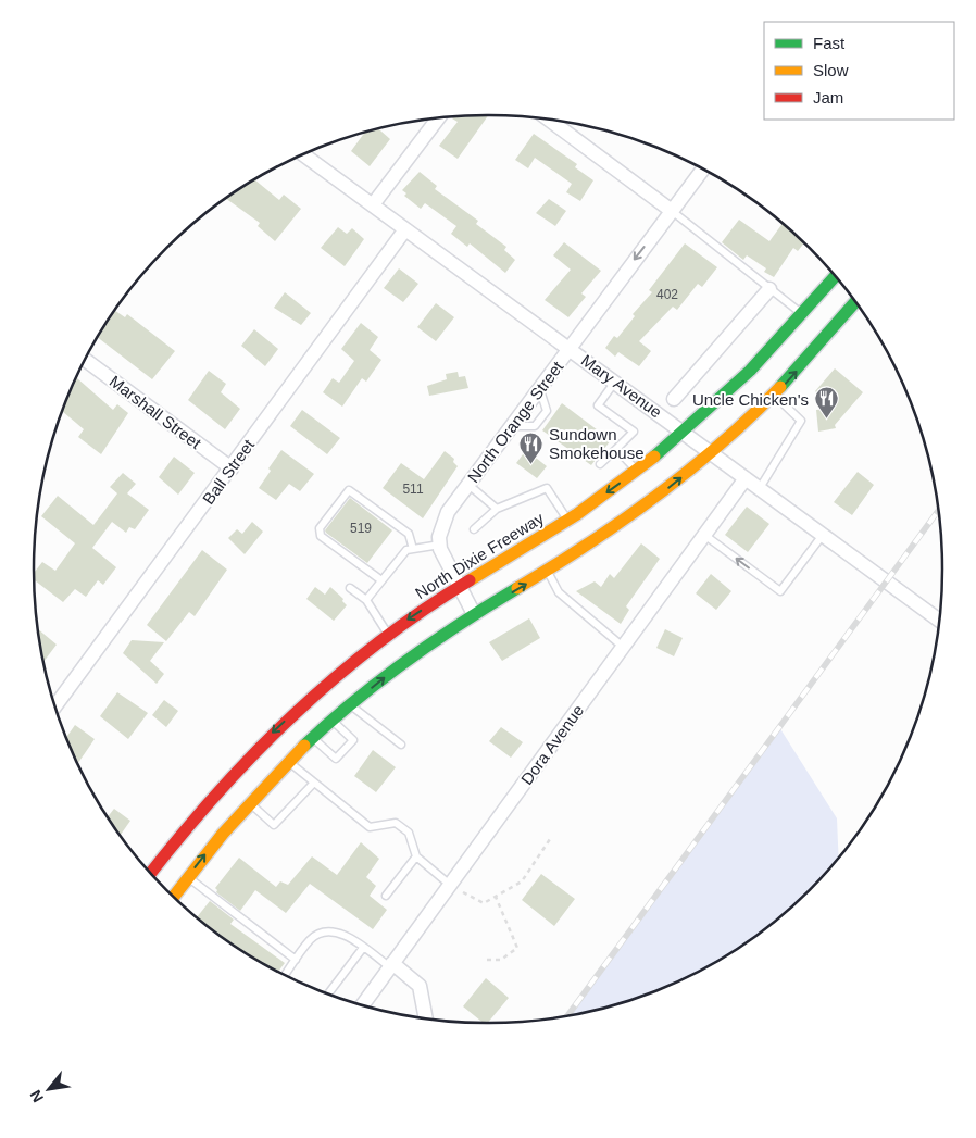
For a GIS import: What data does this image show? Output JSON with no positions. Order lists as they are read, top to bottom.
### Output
{
  "streets": {
    "main road": ["North Dixie Freeway"],
    "street": [
      "Mary Avenue",
      "Marshall Street",
      "North Orange Street",
      "Ball Street",
      "Dora Avenue"
    ]
  },
  "crossings": [
    ["Mary Avenue", "North Orange Street"],
    ["Mary Avenue", "Ball Street"],
    ["Mary Avenue", "North Dixie Freeway"],
    ["Mary Avenue", "Dora Avenue"],
    ["Marshall Street", "Ball Street"]
  ],
  "places": {
    "restaurant": ["Uncle Chicken's", "Sundown Smokehouse"]
  },
  "house_numbers": ["402", "511", "519"],
  "legend": ["Fast", "Slow", "Jam"],
  "north": "bottom left"
}
